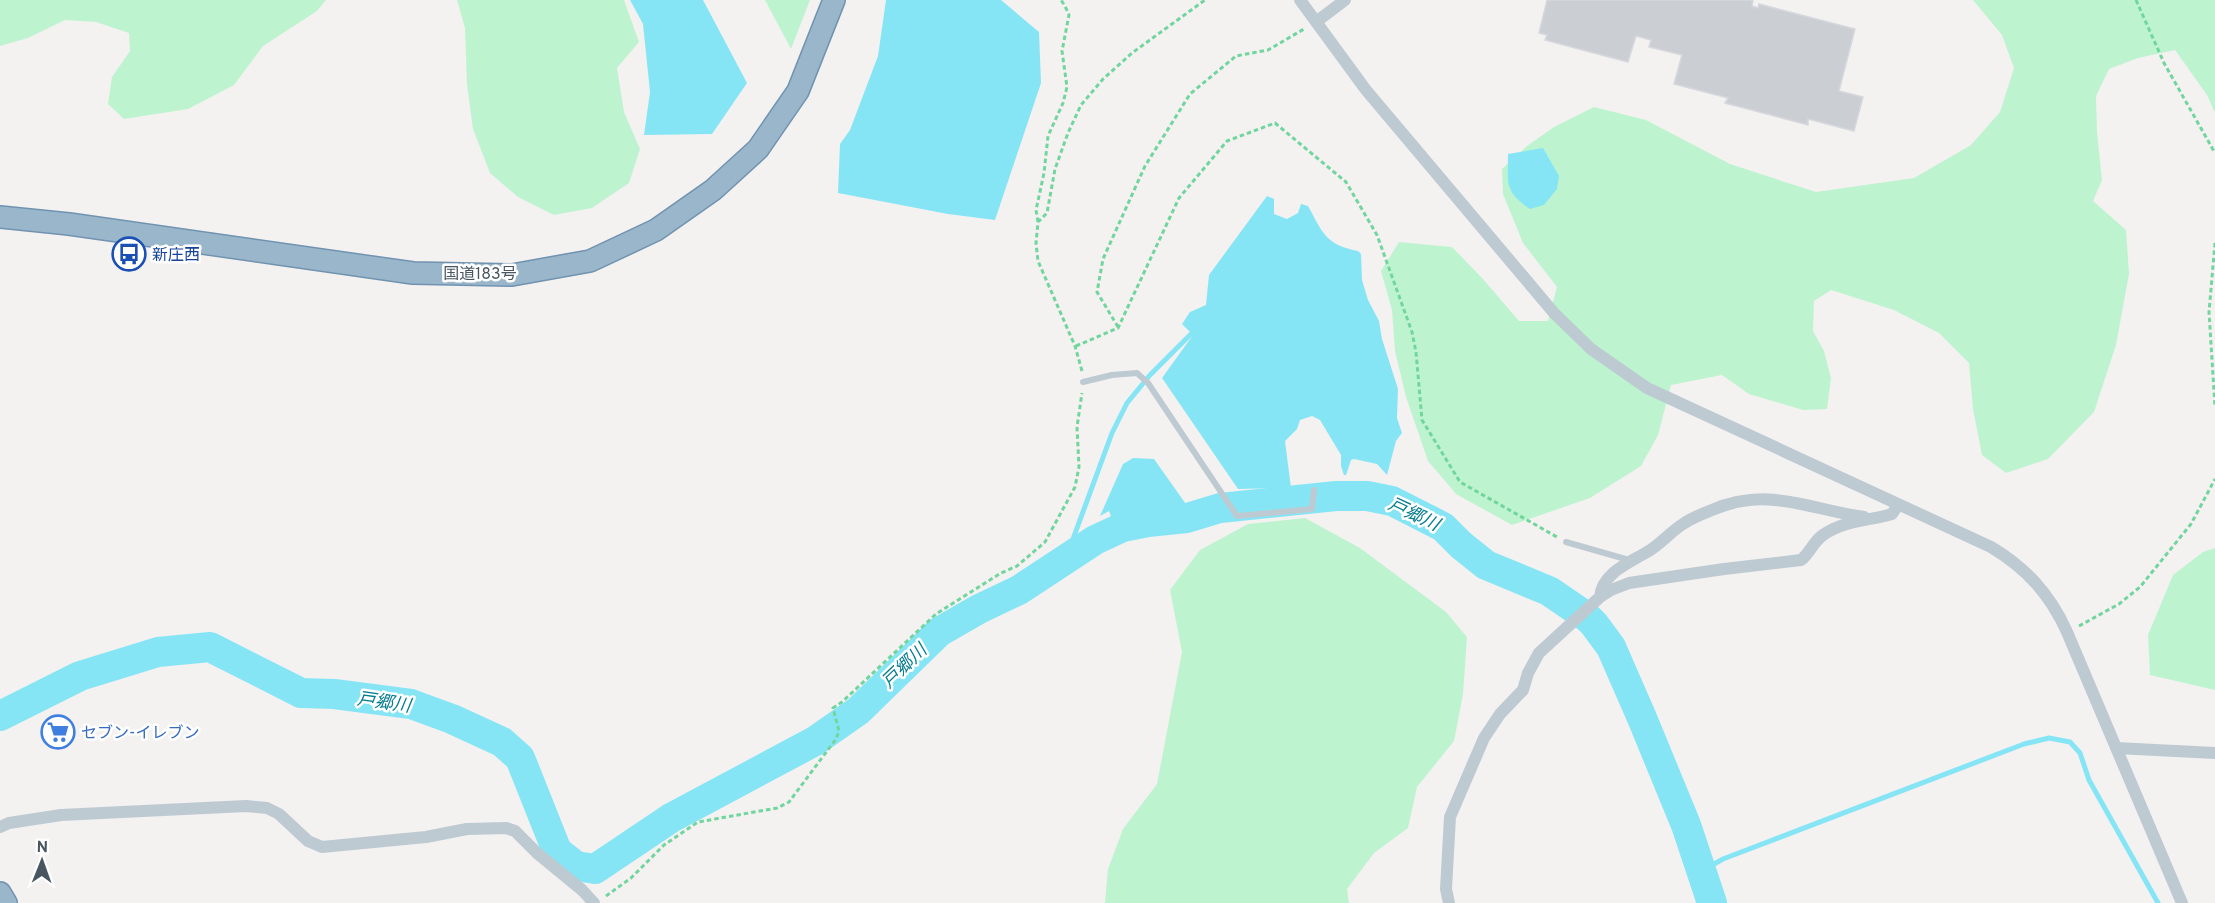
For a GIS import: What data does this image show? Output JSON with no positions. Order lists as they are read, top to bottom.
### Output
{
  "streets": {
    "highway": ["国道183号"]
  },
  "water": ["戸郷川"],
  "places": {
    "bus stop": ["新庄西"],
    "supermarket": ["セブン-イレブン"]
  },
  "north": "top"
}
